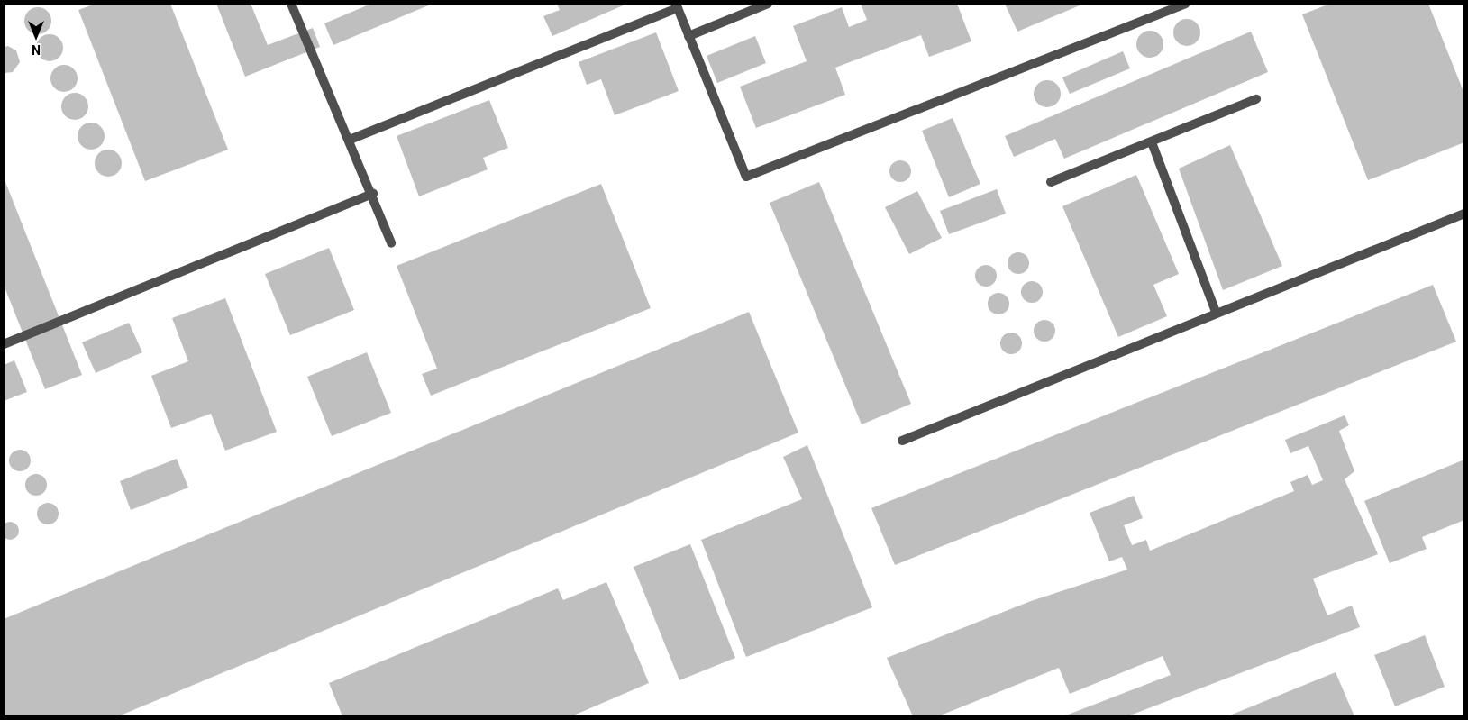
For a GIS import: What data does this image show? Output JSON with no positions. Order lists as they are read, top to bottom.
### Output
{
  "north": "bottom"
}
